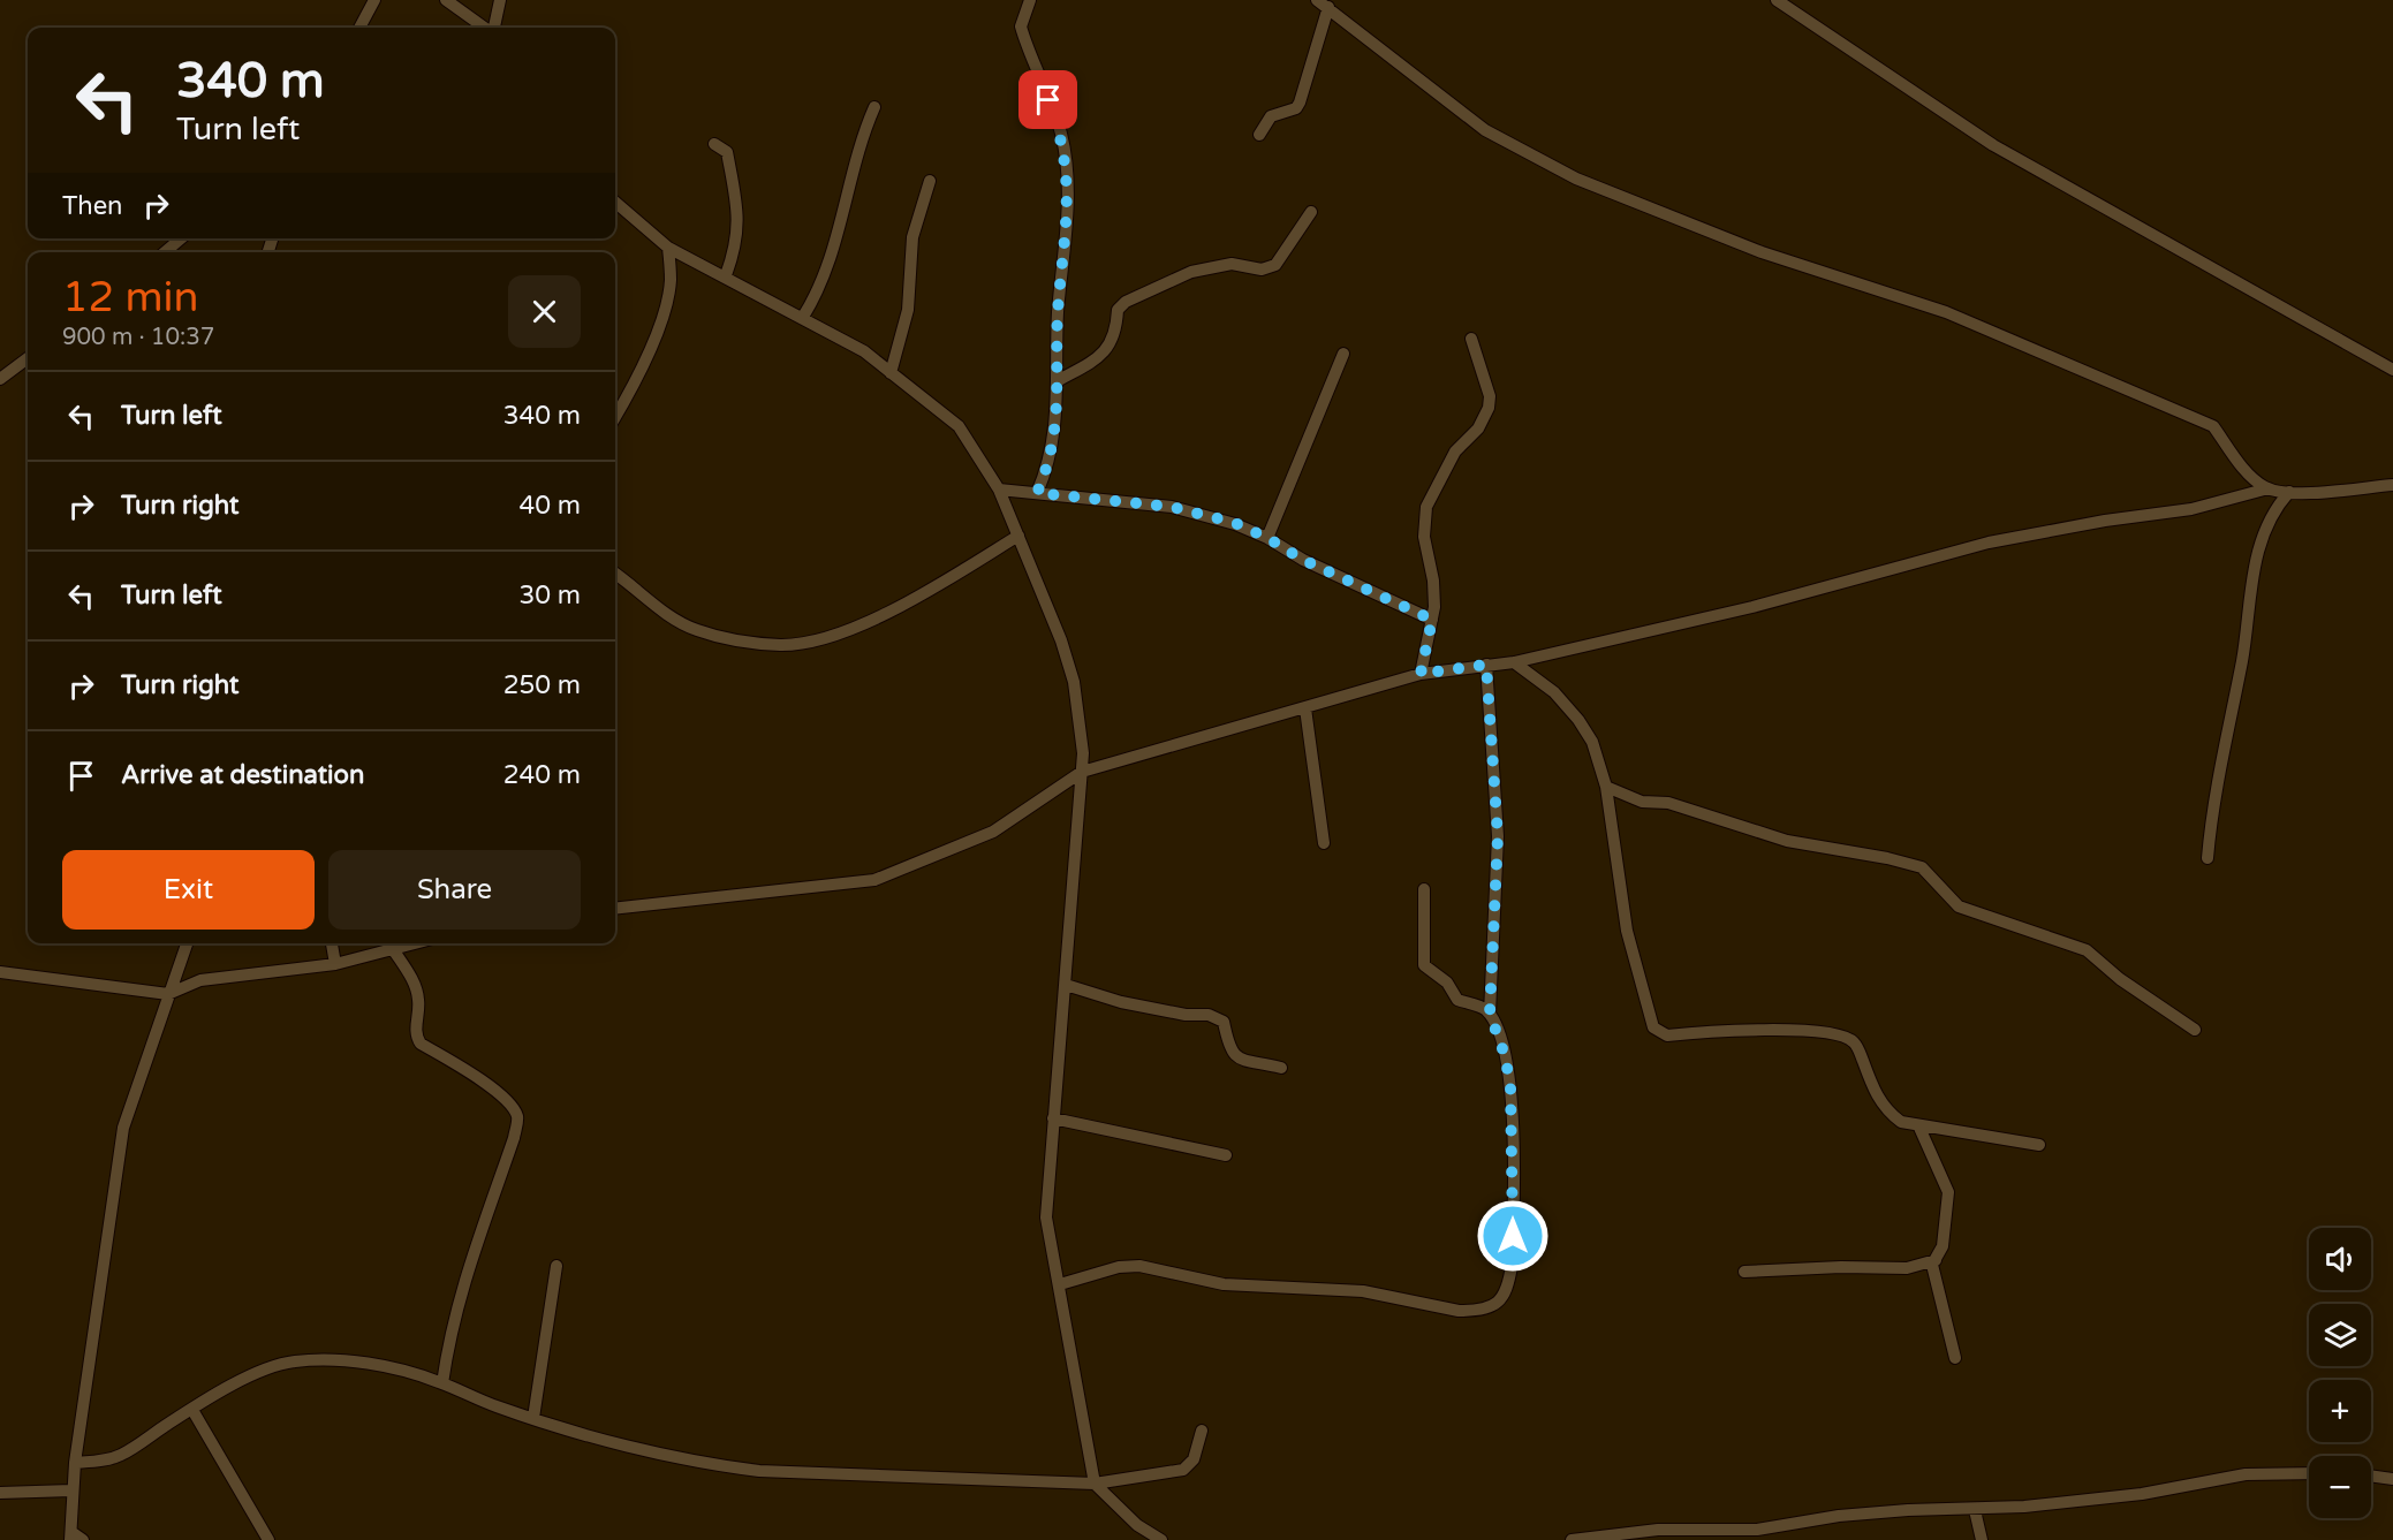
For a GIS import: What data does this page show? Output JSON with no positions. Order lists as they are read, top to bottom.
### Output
{
  "page": {
    "turn": ["340 m", "Turn left"],
    "then": "Then",
    "heading": ["12 min", "900 m · 10:37"],
    "list": [
      {
        "name": "Turn left",
        "value": "340 m"
      },
      {
        "name": "Turn right",
        "value": "40 m"
      },
      {
        "name": "Turn left",
        "value": "30 m"
      },
      {
        "name": "Turn right",
        "value": "250 m"
      },
      {
        "name": "Arrive at destination",
        "value": "240 m"
      }
    ],
    "buttons": ["Exit", "Share"],
    "map_buttons": ["+", "−"]
  }
}
